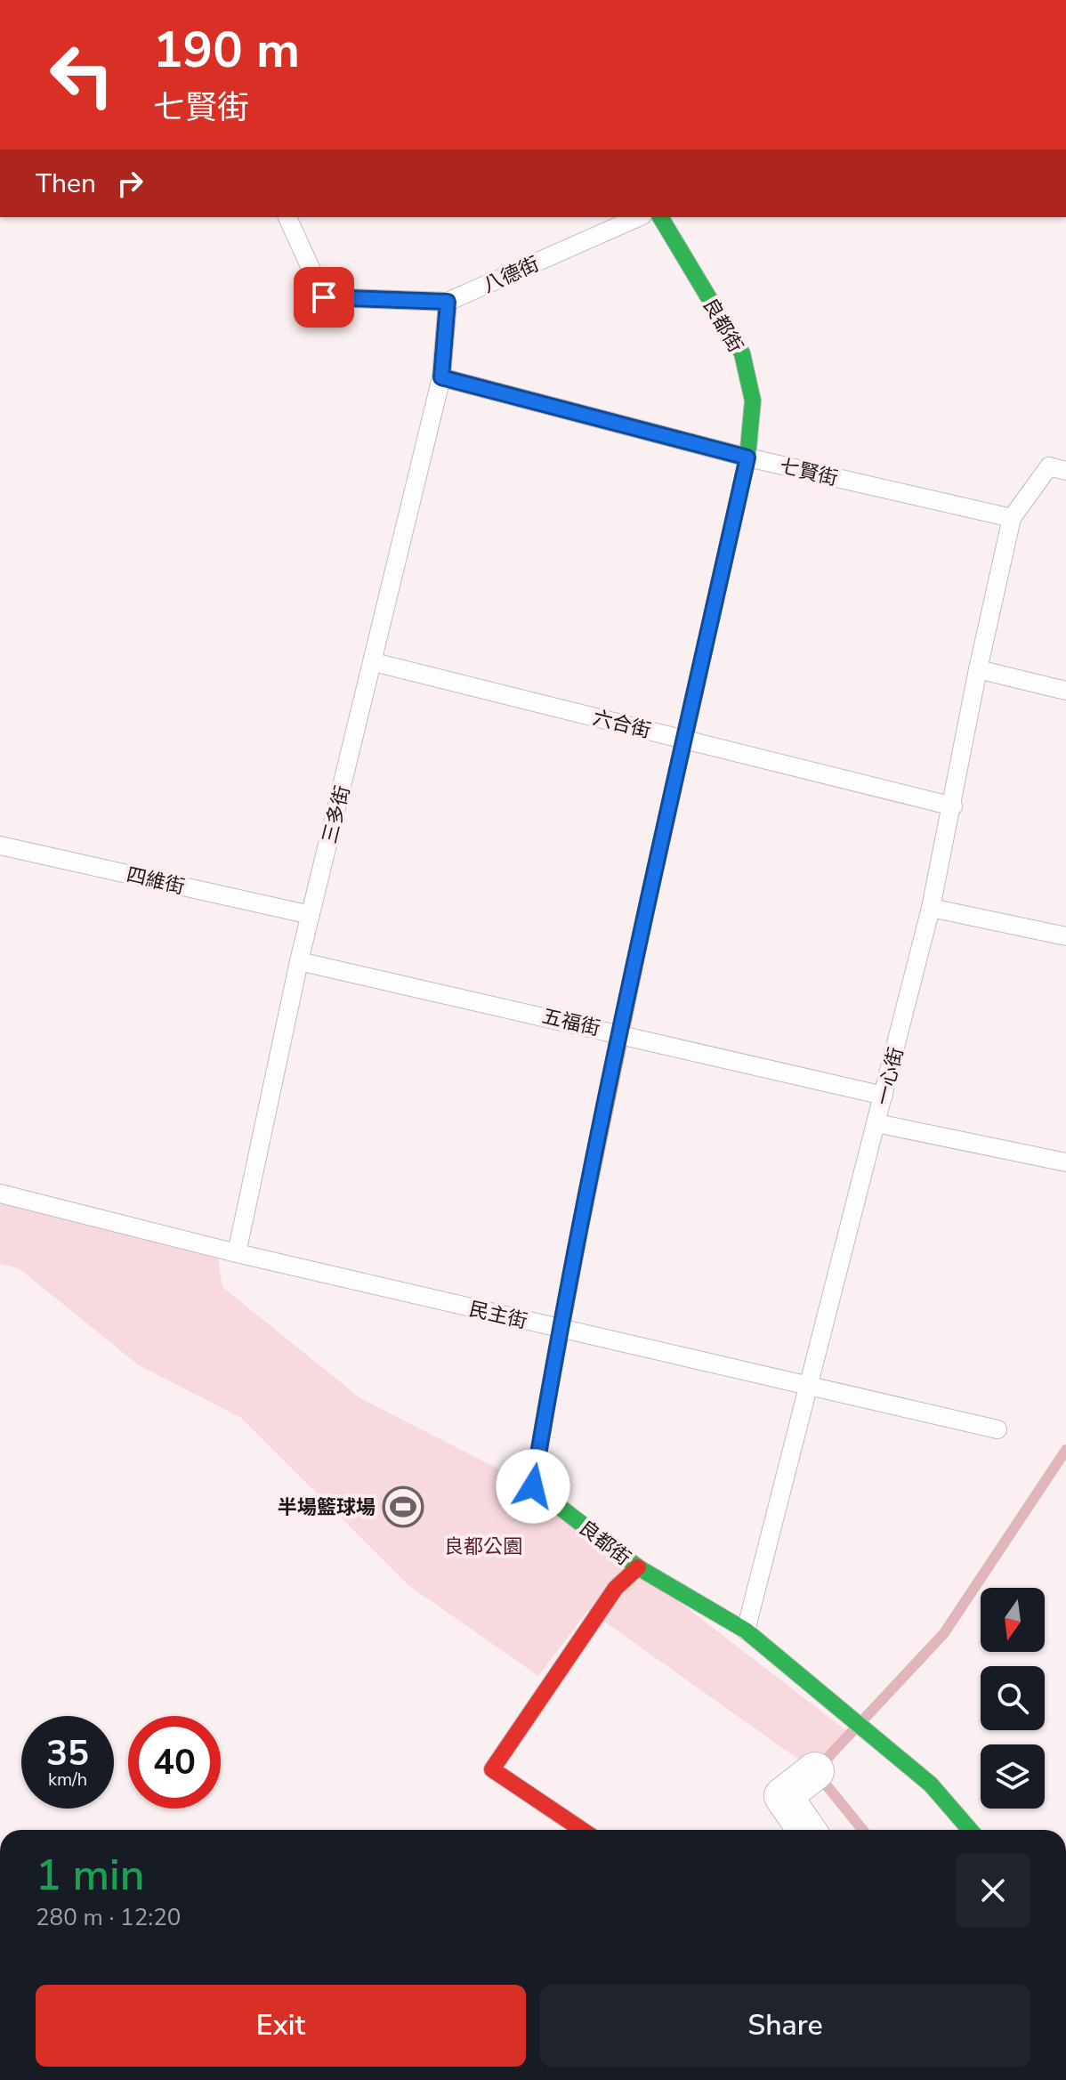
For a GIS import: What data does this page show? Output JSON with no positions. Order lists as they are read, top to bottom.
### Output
{
  "streets": {
    "street": ["良都街"],
    "lane": [
      "八德街",
      "七賢街",
      "六合街",
      "三多街",
      "四維街",
      "五福街",
      "一心街",
      "民主街"
    ]
  },
  "crossings": [
    ["良都街", "七賢街"],
    ["良都街", "六合街"],
    ["良都街", "五福街"],
    ["良都街", "一心街"],
    ["良都街", "民主街"],
    ["七賢街", "三多街"],
    ["七賢街", "一心街"],
    ["六合街", "三多街"],
    ["六合街", "一心街"],
    ["三多街", "四維街"],
    ["三多街", "五福街"],
    ["三多街", "民主街"],
    ["五福街", "一心街"],
    ["一心街", "民主街"]
  ],
  "parks": ["良都公園"],
  "places": {
    "sports": ["半場籃球場"]
  },
  "north": "bottom",
  "page": {
    "turn": ["190 m", "七賢街"],
    "then": "Then",
    "speed": "35 km/h",
    "limit": "40",
    "heading": ["1 min", "280 m · 12:20"],
    "buttons": ["Exit", "Share"]
  }
}
